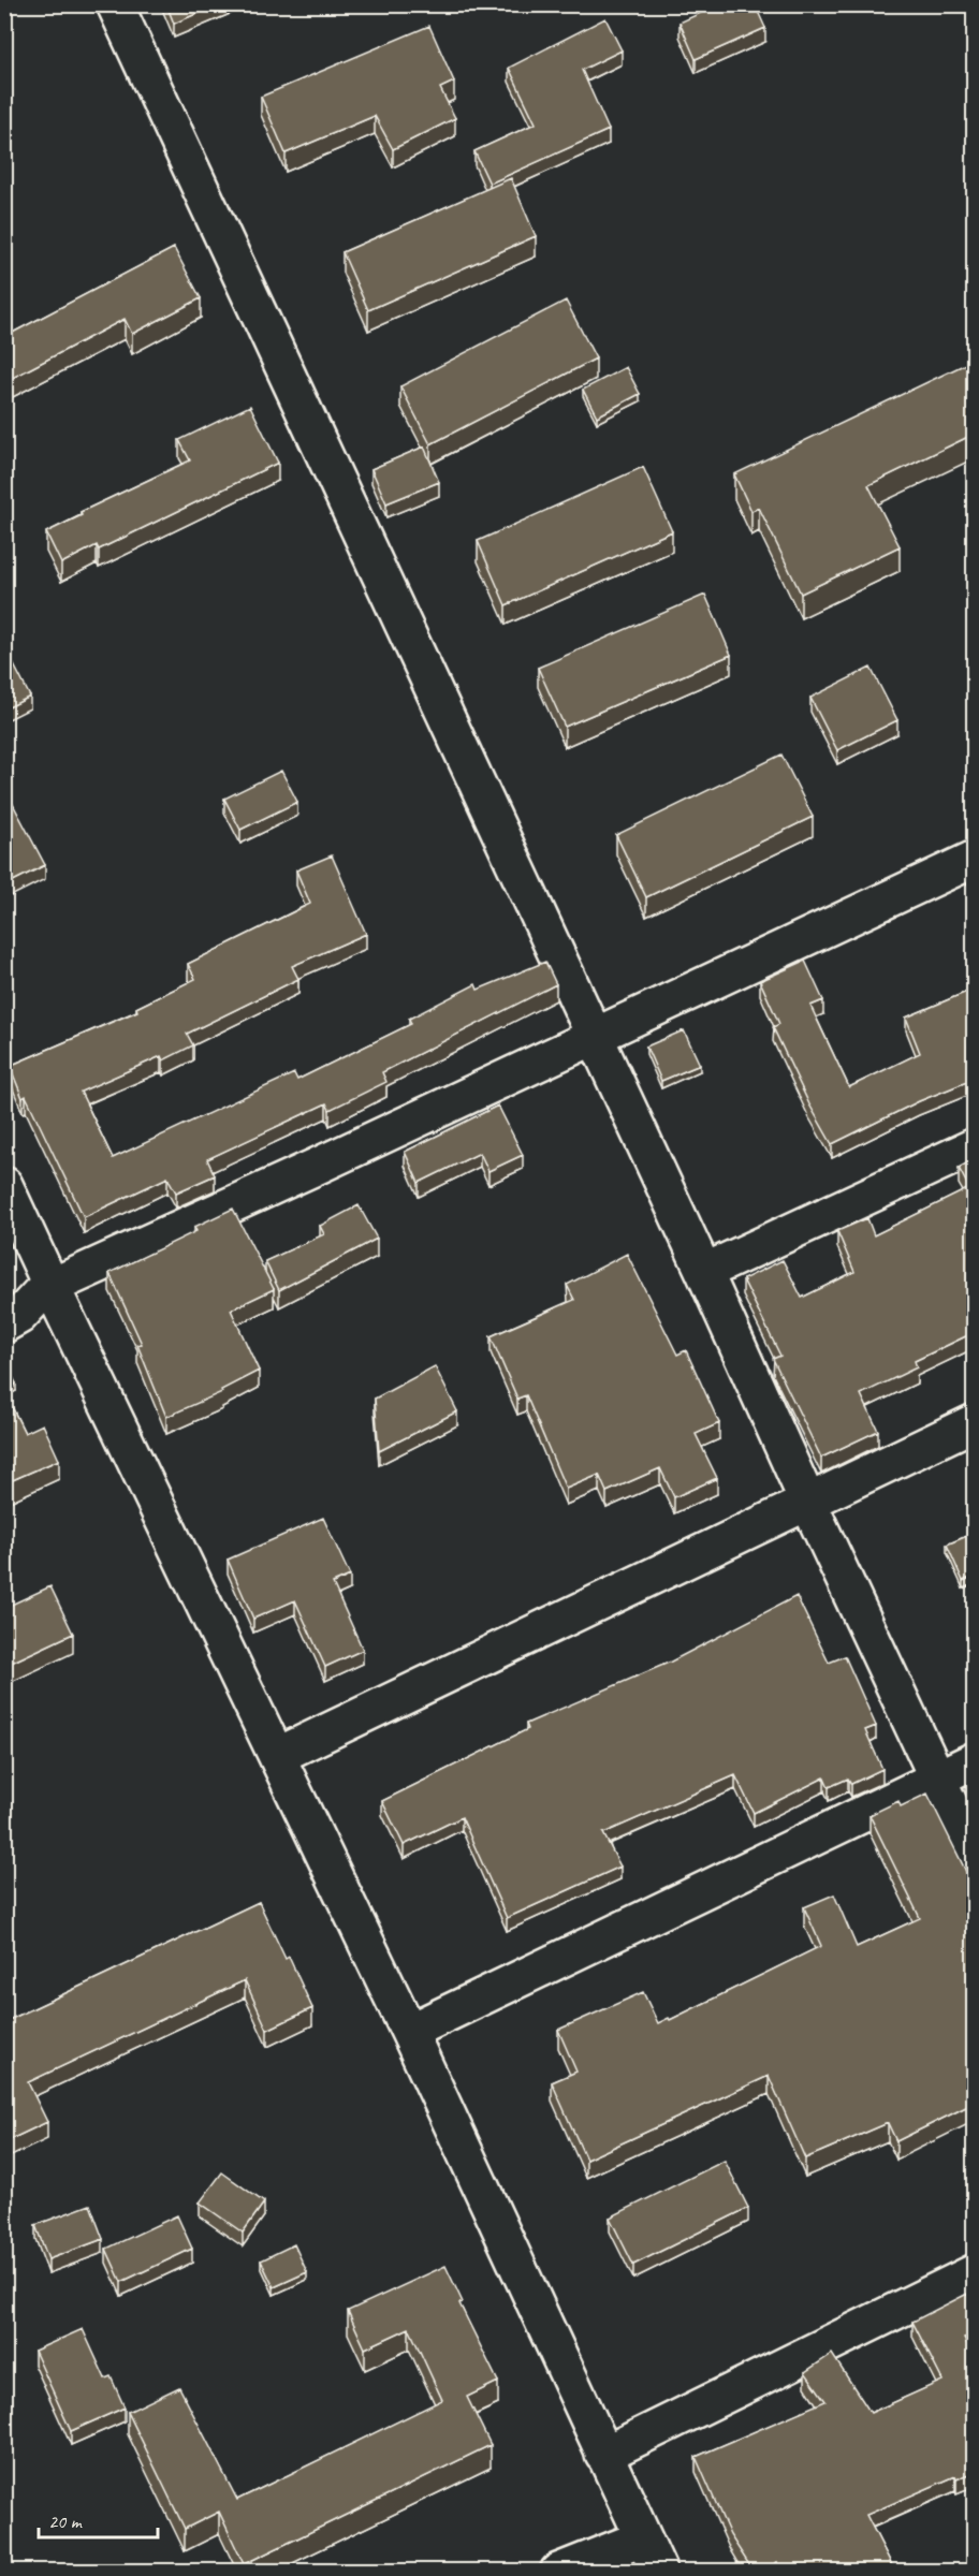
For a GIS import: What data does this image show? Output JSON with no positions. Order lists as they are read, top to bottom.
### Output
{
  "scale_bar": "20 m"
}
